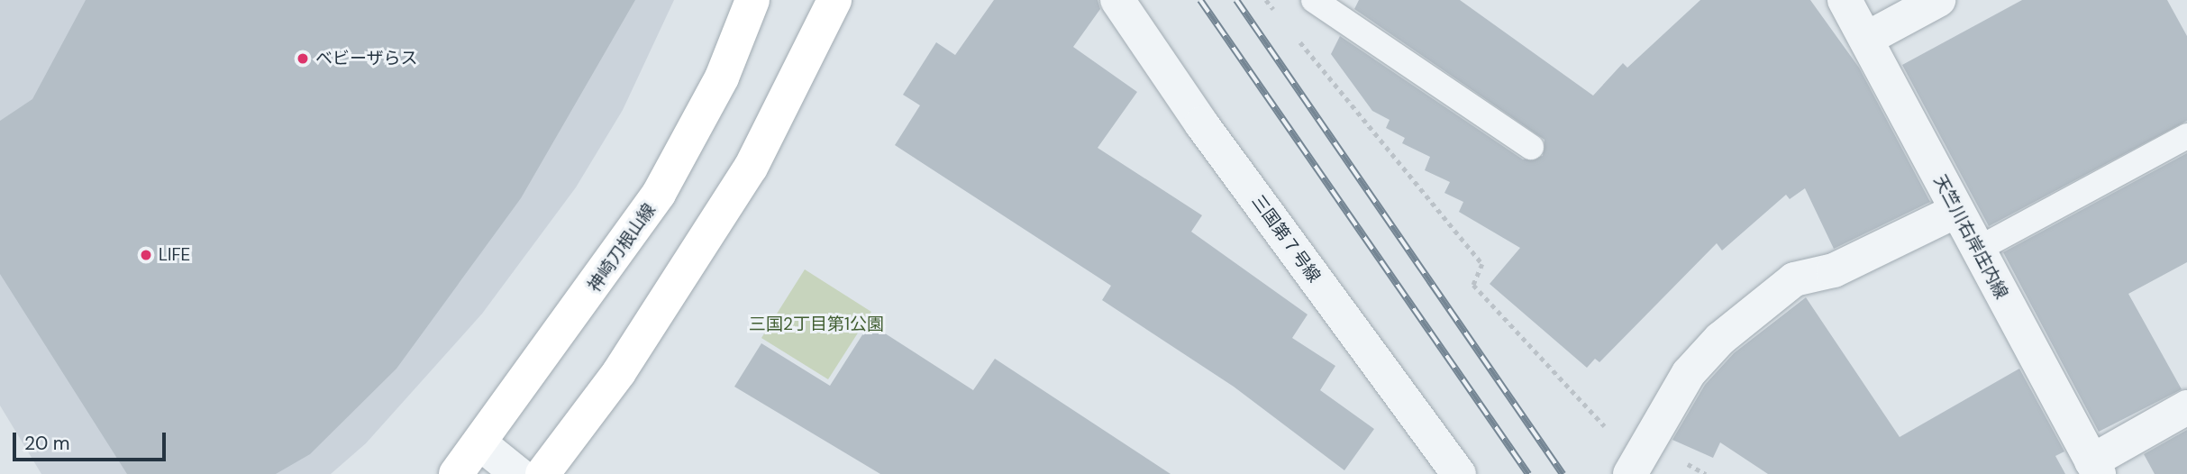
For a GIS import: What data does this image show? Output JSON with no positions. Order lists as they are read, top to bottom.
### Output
{
  "streets": {
    "street": ["天竺川右岸庄内線", "三国第７号線", "神崎刀根山線"]
  },
  "parks": ["三国2丁目第1公園"],
  "places": ["ベビーザらス", "LIFE"],
  "scale_bar": "20 m"
}
